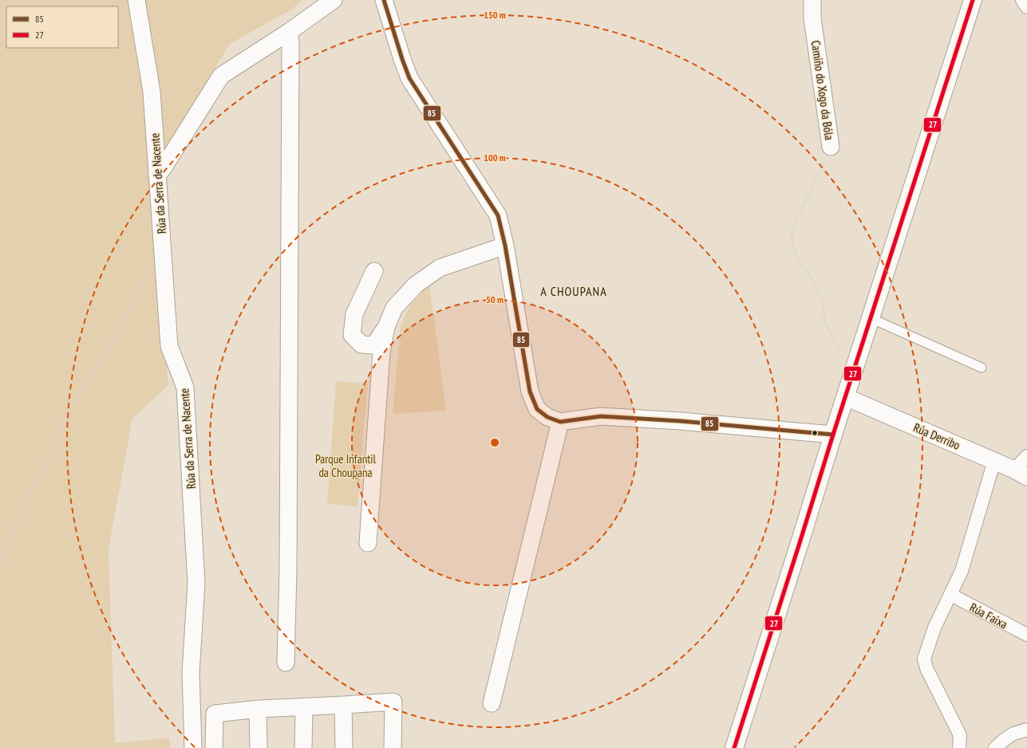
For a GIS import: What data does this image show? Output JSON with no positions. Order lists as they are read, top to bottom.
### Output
{
  "streets": {
    "street": [
      "Camiño do Xogo da Bóla",
      "Rúa da Serra de Nacente",
      "Rúa Derribo",
      "Rúa Faixa"
    ]
  },
  "districts": ["A CHOUPANA"],
  "parks": ["Parque Infantil da Choupana"],
  "lines": ["transit line 85", "transit line 27"],
  "legend": ["85", "27"],
  "rings": ["150 m", "100 m", "50 m"]
}
